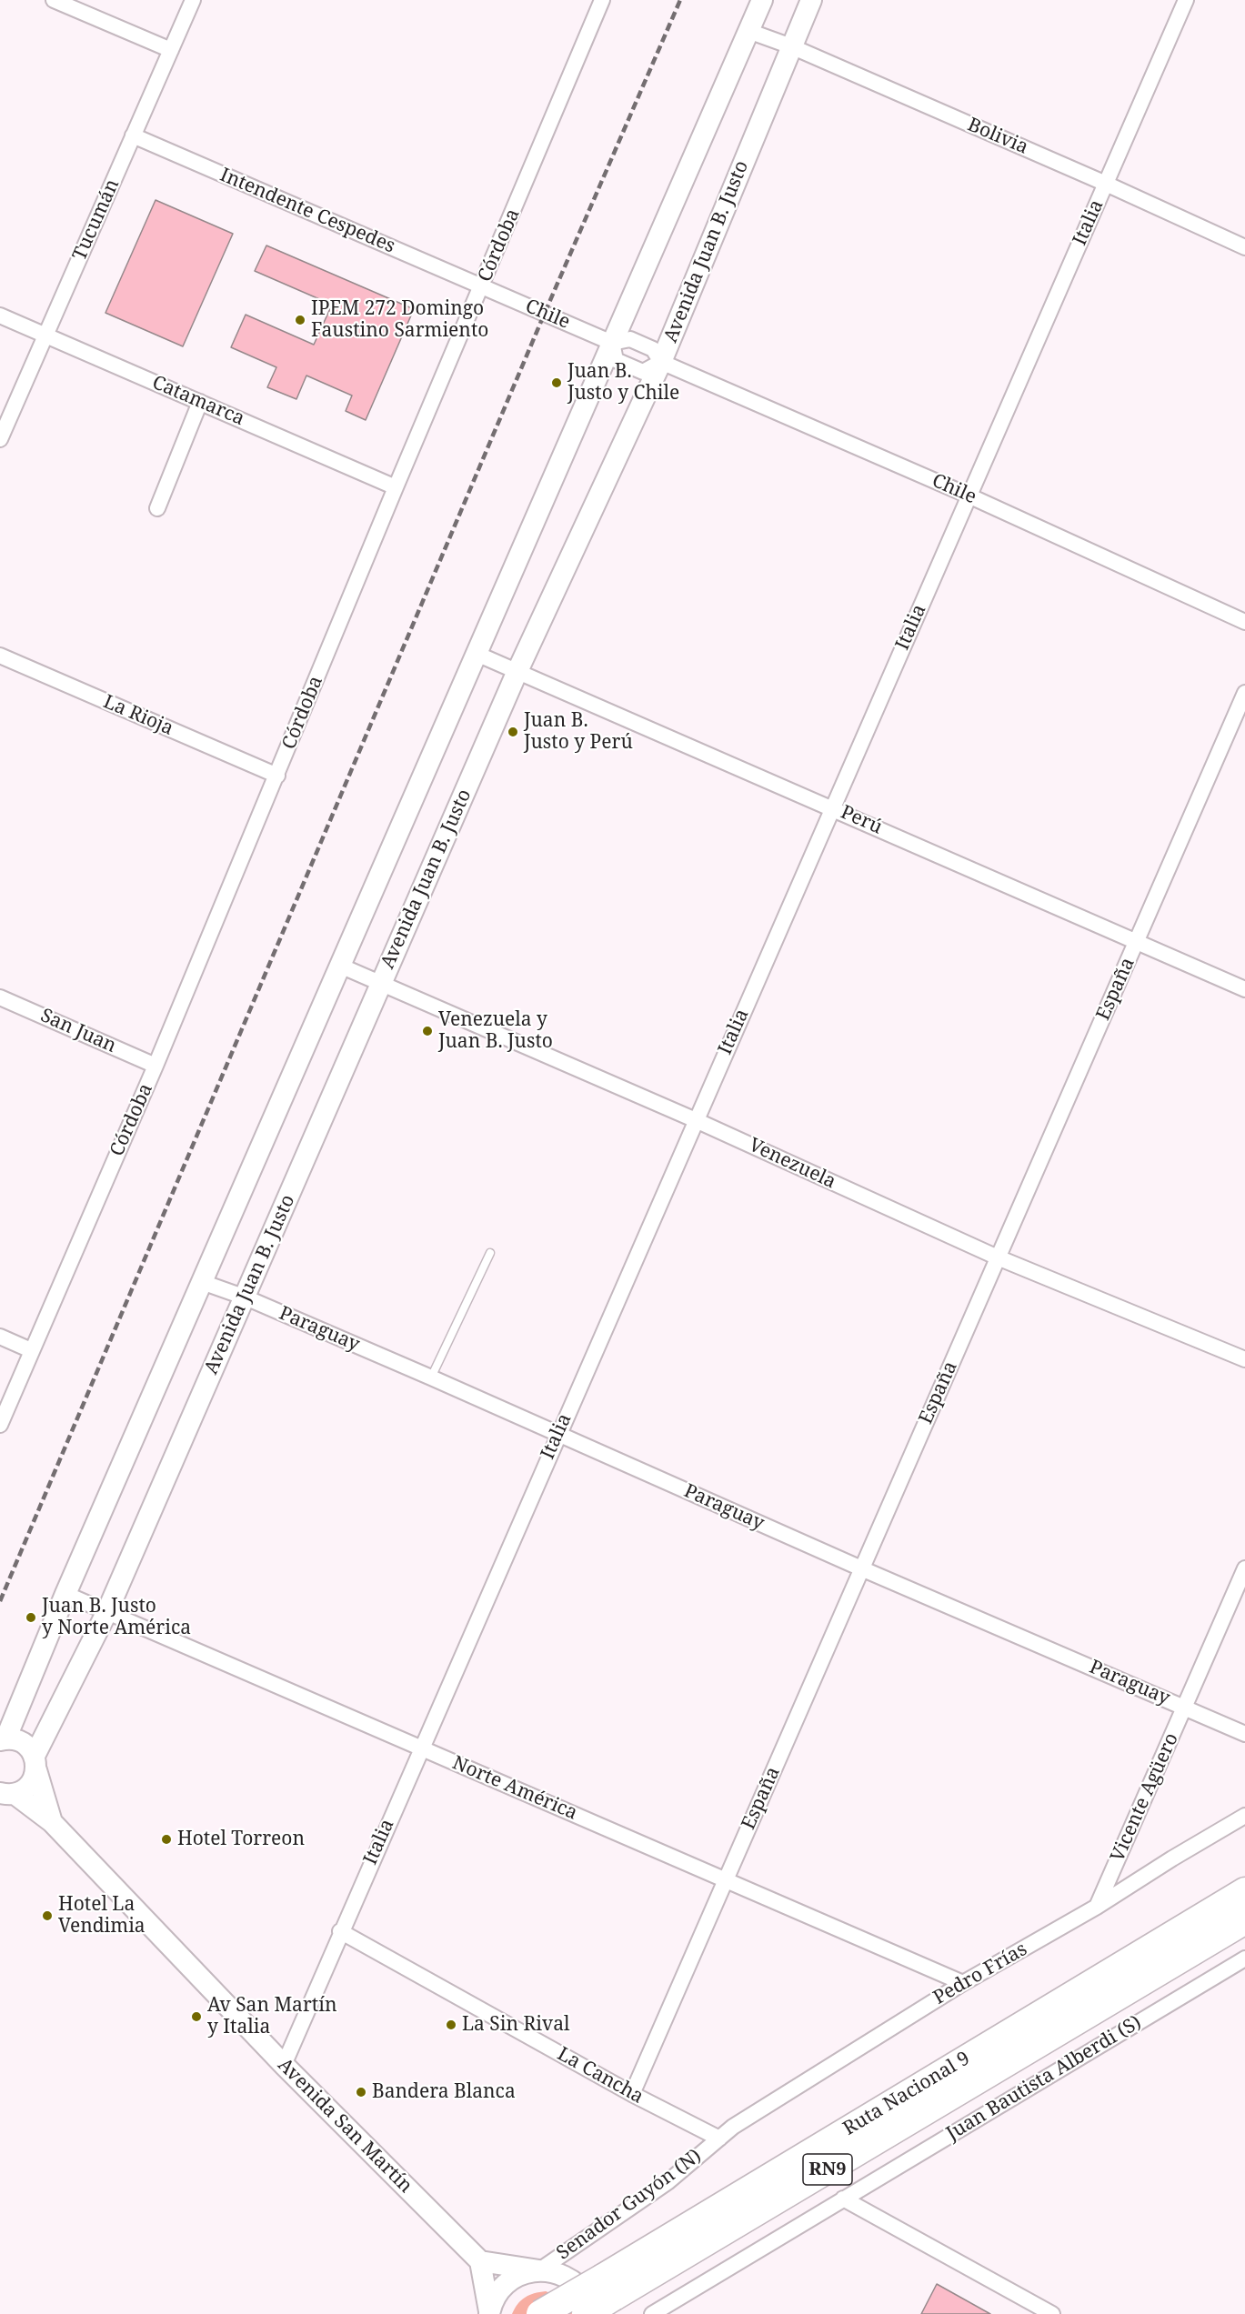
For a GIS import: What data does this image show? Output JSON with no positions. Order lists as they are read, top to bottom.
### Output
{
  "streets": {
    "highway": ["Ruta Nacional 9", "RN9"],
    "main road": ["Avenida Juan B. Justo", "Avenida San Martín"],
    "street": [
      "Bolivia",
      "Intendente Cespedes",
      "Tucumán",
      "Italia",
      "Córdoba",
      "Chile",
      "Catamarca",
      "La Rioja",
      "Perú",
      "España",
      "San Juan",
      "Venezuela",
      "Paraguay",
      "Norte América",
      "Vicente Agüero",
      "Pedro Frías",
      "La Cancha",
      "Juan Bautista Alberdi (S)",
      "Senador Guyón (N)"
    ]
  },
  "crossings": [
    ["Bolivia", "Italia"],
    ["Bolivia", "Avenida Juan B. Justo"],
    ["Intendente Cespedes", "Tucumán"],
    ["Intendente Cespedes", "Córdoba"],
    ["Intendente Cespedes", "Chile"],
    ["Tucumán", "Catamarca"],
    ["Italia", "Chile"],
    ["Italia", "Perú"],
    ["Italia", "Venezuela"],
    ["Italia", "Paraguay"],
    ["Italia", "Norte América"],
    ["Italia", "La Cancha"],
    ["Italia", "Avenida San Martín"],
    ["Córdoba", "Chile"],
    ["Córdoba", "Catamarca"],
    ["Córdoba", "La Rioja"],
    ["Córdoba", "San Juan"],
    ["Avenida Juan B. Justo", "Chile"],
    ["Avenida Juan B. Justo", "Perú"],
    ["Avenida Juan B. Justo", "Venezuela"],
    ["Avenida Juan B. Justo", "Paraguay"],
    ["Avenida Juan B. Justo", "Norte América"],
    ["Avenida Juan B. Justo", "Avenida San Martín"],
    ["Perú", "España"],
    ["España", "Venezuela"],
    ["España", "Paraguay"],
    ["España", "Norte América"],
    ["España", "La Cancha"],
    ["Paraguay", "Vicente Agüero"],
    ["Norte América", "Pedro Frías"],
    ["Vicente Agüero", "Pedro Frías"],
    ["Pedro Frías", "La Cancha"],
    ["Pedro Frías", "Senador Guyón (N)"],
    ["La Cancha", "Senador Guyón (N)"]
  ],
  "places": [
    "IPEM 272 Domingo Faustino Sarmiento",
    "Juan B. Justo y Chile",
    "Juan B. Justo y Perú",
    "Venezuela y Juan B. Justo",
    "Juan B. Justo y Norte América",
    "Hotel Torreon",
    "Hotel La Vendimia",
    "Av San Martín y Italia",
    "La Sin Rival",
    "Bandera Blanca"
  ]
}
